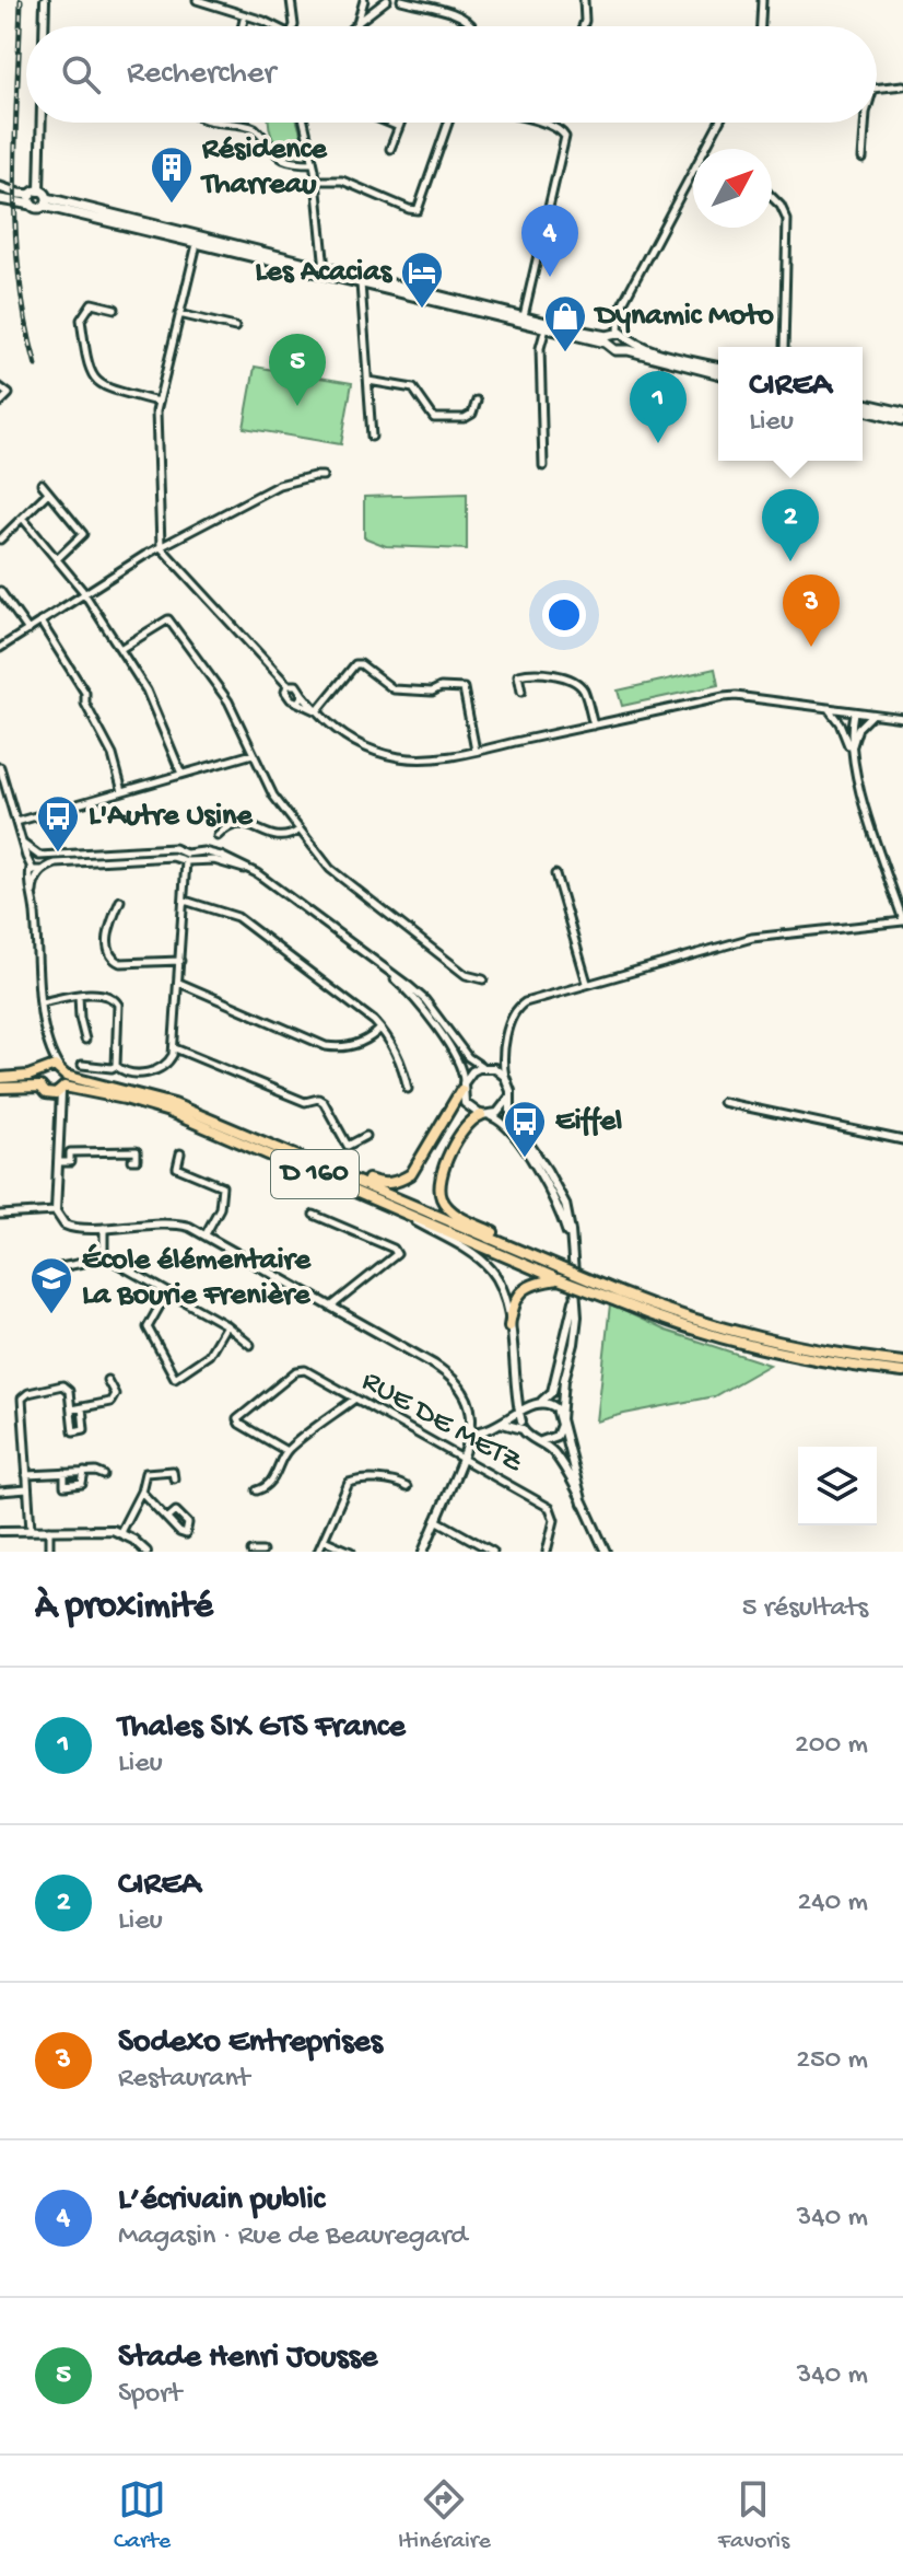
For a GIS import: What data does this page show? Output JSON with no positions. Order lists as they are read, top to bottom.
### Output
{
  "streets": {
    "main road": ["D 160"],
    "street": ["RUE DE METZ"]
  },
  "places": {
    "building": ["Résidence Tharreau"],
    "hotel": ["Les Acacias"],
    "shop": ["Dynamic Moto"],
    "bus stop": ["L'Autre Usine", "Eiffel"],
    "school or university": ["École élémentaire La Bourie Frenière"]
  },
  "north": "top right",
  "page": {
    "search": "Rechercher",
    "pins": [
      "4",
      "5",
      "1",
      "2",
      "3"
    ],
    "popup": ["CIREA", "Lieu"],
    "heading": ["À proximité", "5 résultats"],
    "list": [
      {
        "mark": "1",
        "name": "Thales SIX GTS France",
        "note": "Lieu",
        "value": "200 m"
      },
      {
        "mark": "2",
        "name": "CIREA",
        "note": "Lieu",
        "value": "240 m"
      },
      {
        "mark": "3",
        "name": "Sodexo Entreprises",
        "note": "Restaurant",
        "value": "250 m"
      },
      {
        "mark": "4",
        "name": "L’écrivain public",
        "note": "Magasin · Rue de Beauregard",
        "value": "340 m"
      },
      {
        "mark": "5",
        "name": "Stade Henri Jousse",
        "note": "Sport",
        "value": "340 m"
      }
    ],
    "nav": ["Carte", "Itinéraire", "Favoris"]
  }
}
